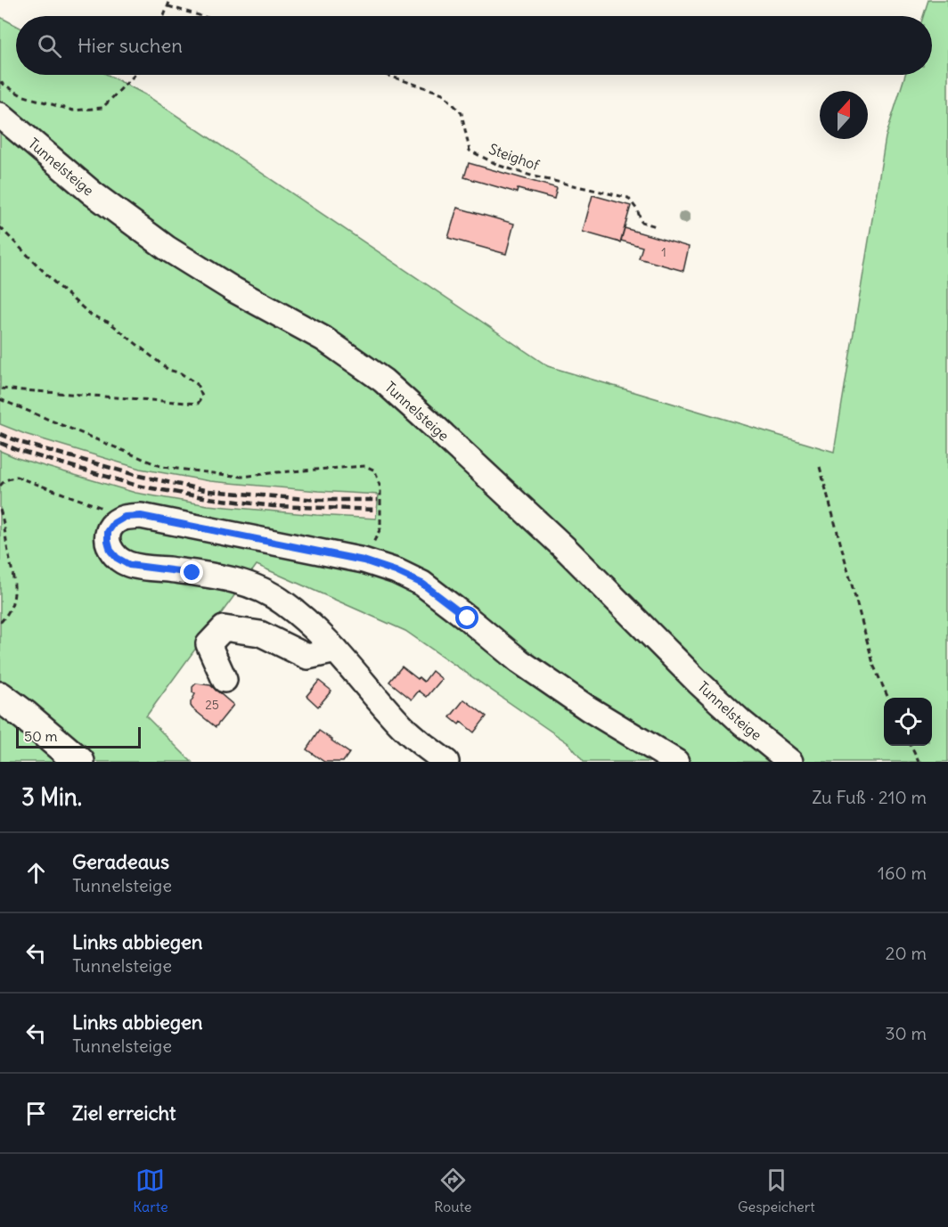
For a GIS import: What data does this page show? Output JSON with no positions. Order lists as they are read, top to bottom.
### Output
{
  "streets": {
    "street": ["Tunnelsteige"],
    "path": ["Steighof"]
  },
  "house_numbers": ["1", "25"],
  "scale_bar": "50 m",
  "north": "top",
  "page": {
    "search": "Hier suchen",
    "scale": "50 m",
    "heading": ["3 Min.", "Zu Fuß · 210 m"],
    "list": [
      ["Geradeaus", "Tunnelsteige", "160 m"],
      ["Links abbiegen", "Tunnelsteige", "20 m"],
      ["Links abbiegen", "Tunnelsteige", "30 m"],
      "Ziel erreicht"
    ],
    "nav": ["Karte", "Route", "Gespeichert"]
  }
}
